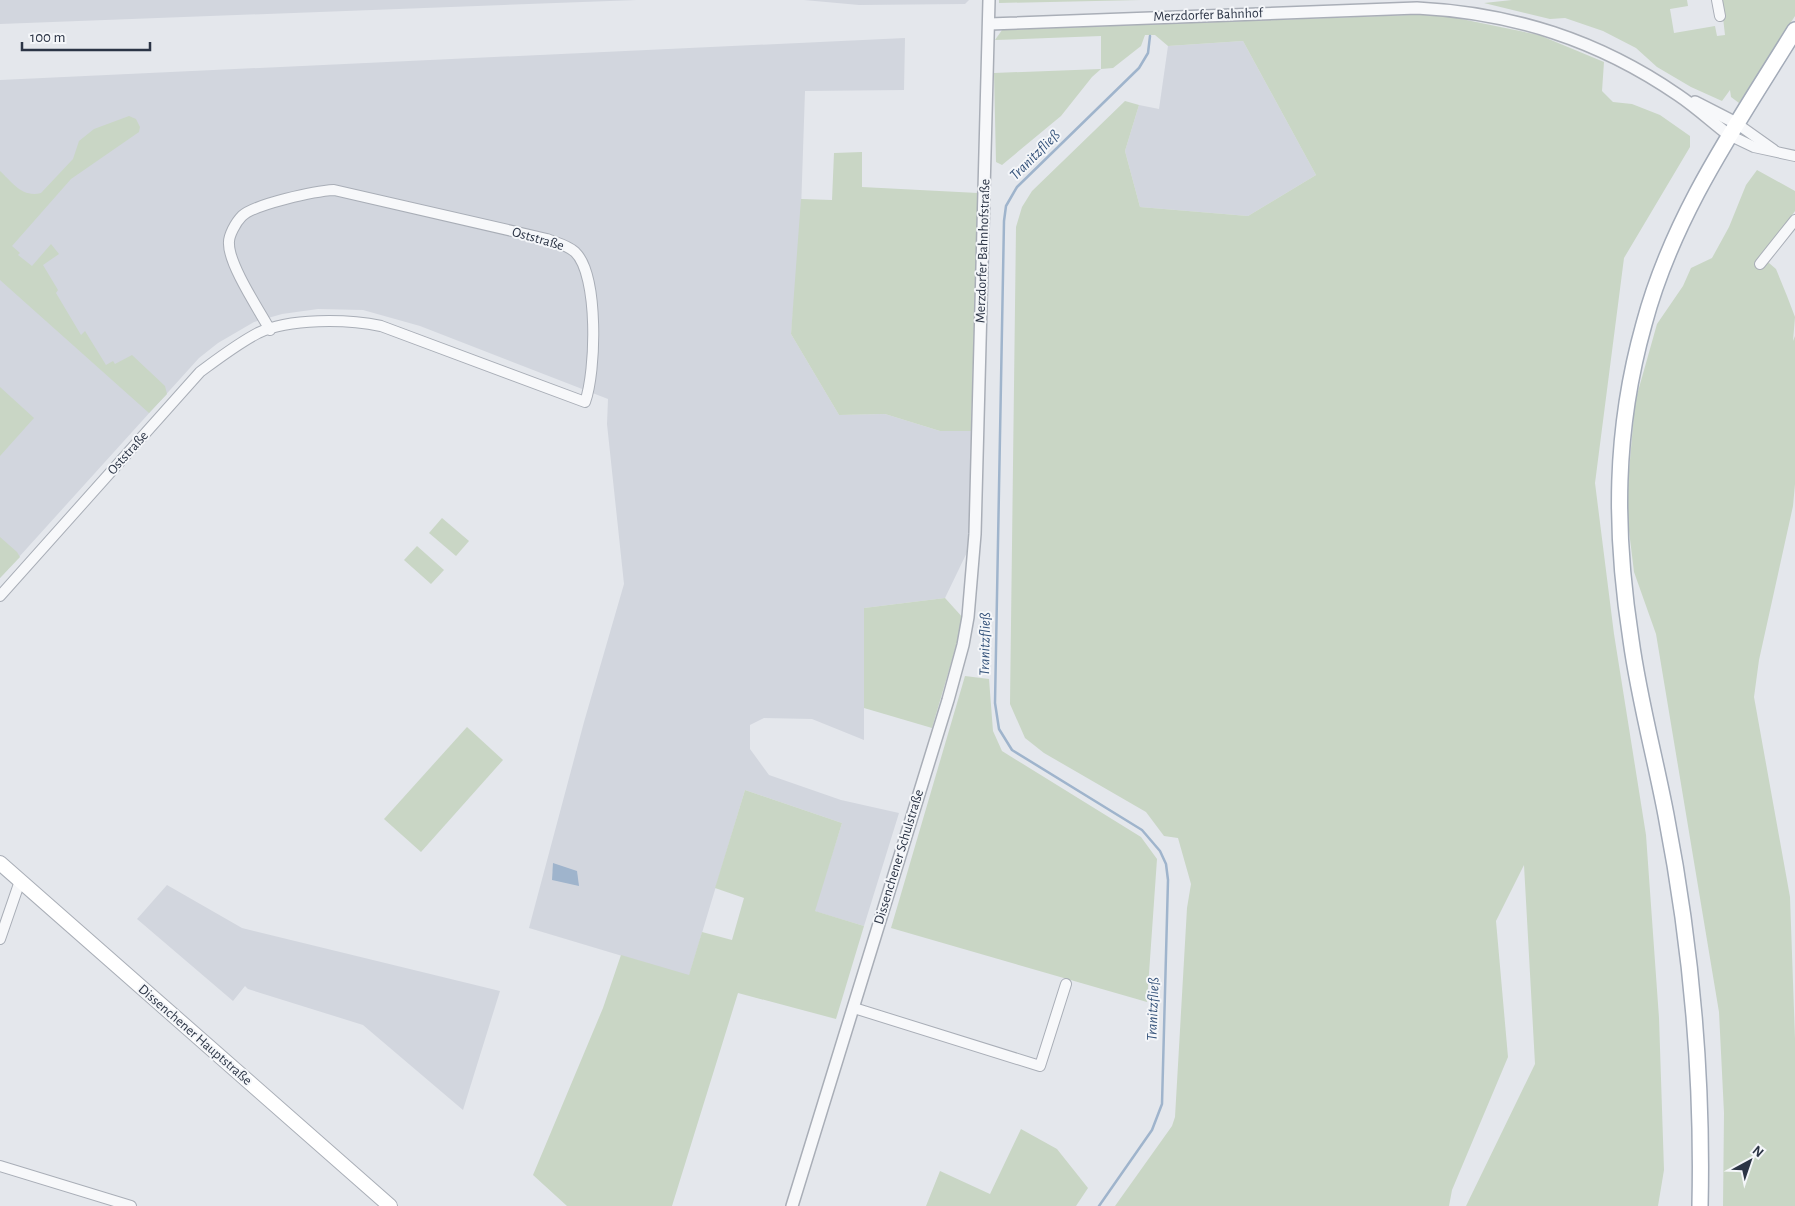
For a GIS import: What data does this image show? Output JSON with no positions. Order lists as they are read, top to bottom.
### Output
{
  "streets": {
    "main road": ["Dissenchener Hauptstraße"],
    "street": [
      "Merzdorfer Bahnhof",
      "Oststraße",
      "Merzdorfer Bahnhofstraße",
      "Dissenchener Schulstraße"
    ]
  },
  "crossings": [
    ["Merzdorfer Bahnhof", "Merzdorfer Bahnhofstraße"],
    ["Merzdorfer Bahnhofstraße", "Dissenchener Schulstraße"]
  ],
  "water": ["Tranitzfließ"],
  "scale_bar": "100 m",
  "north": "top right"
}
